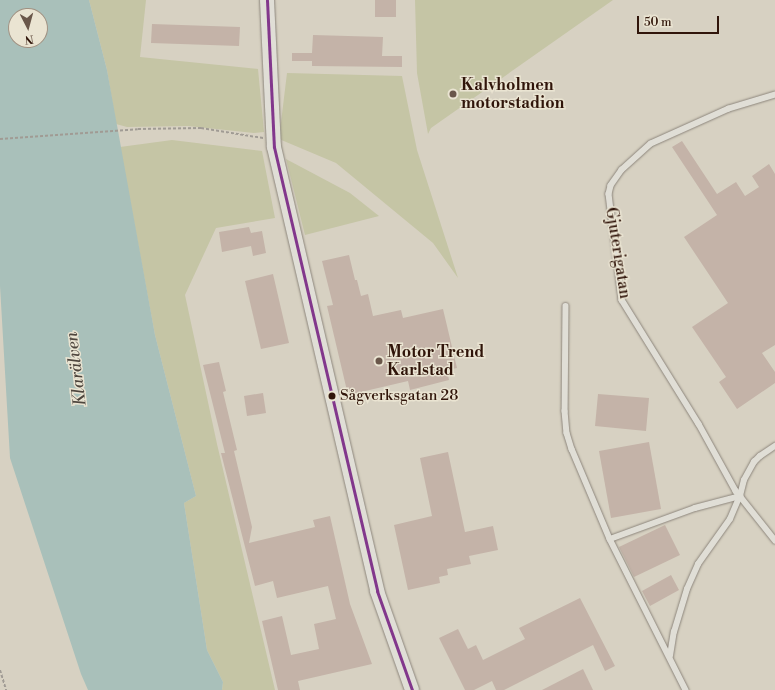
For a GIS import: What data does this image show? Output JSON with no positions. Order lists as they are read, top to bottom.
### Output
{
  "streets": {
    "lane": ["Gjuterigatan"]
  },
  "water": ["Klarälven"],
  "places": ["Kalvholmen motorstadion", "Motor Trend Karlstad", "Sågverksgatan 28"],
  "scale_bar": "50 m",
  "north": "bottom"
}
